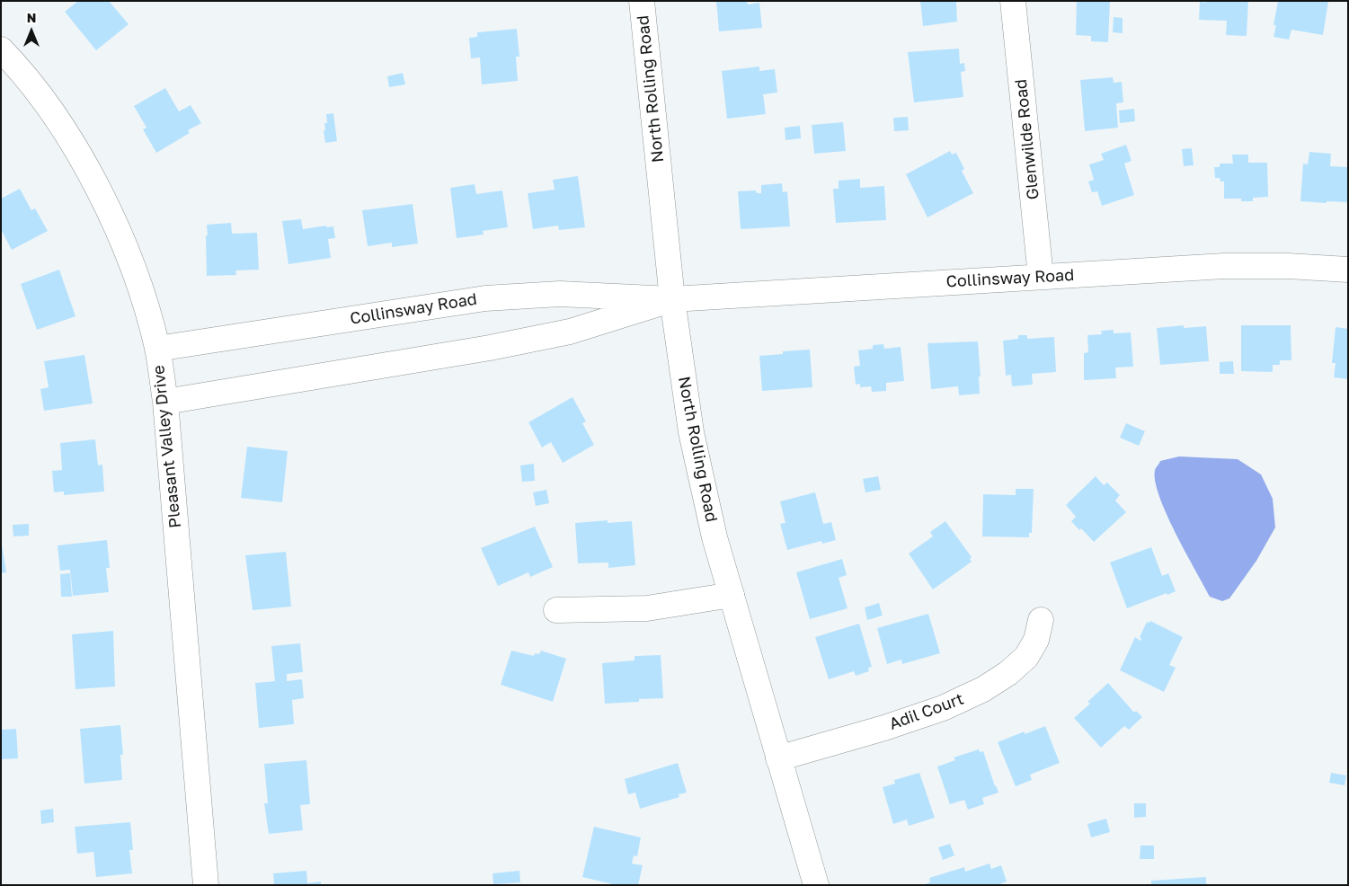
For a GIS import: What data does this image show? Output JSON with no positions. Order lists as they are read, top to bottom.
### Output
{
  "streets": {
    "street": [
      "North Rolling Road",
      "Glenwilde Road",
      "Collinsway Road",
      "Pleasant Valley Drive",
      "Adil Court"
    ]
  },
  "crossings": [
    ["North Rolling Road", "Collinsway Road"],
    ["North Rolling Road", "Adil Court"],
    ["Glenwilde Road", "Collinsway Road"],
    ["Collinsway Road", "Pleasant Valley Drive"]
  ],
  "north": "top"
}
